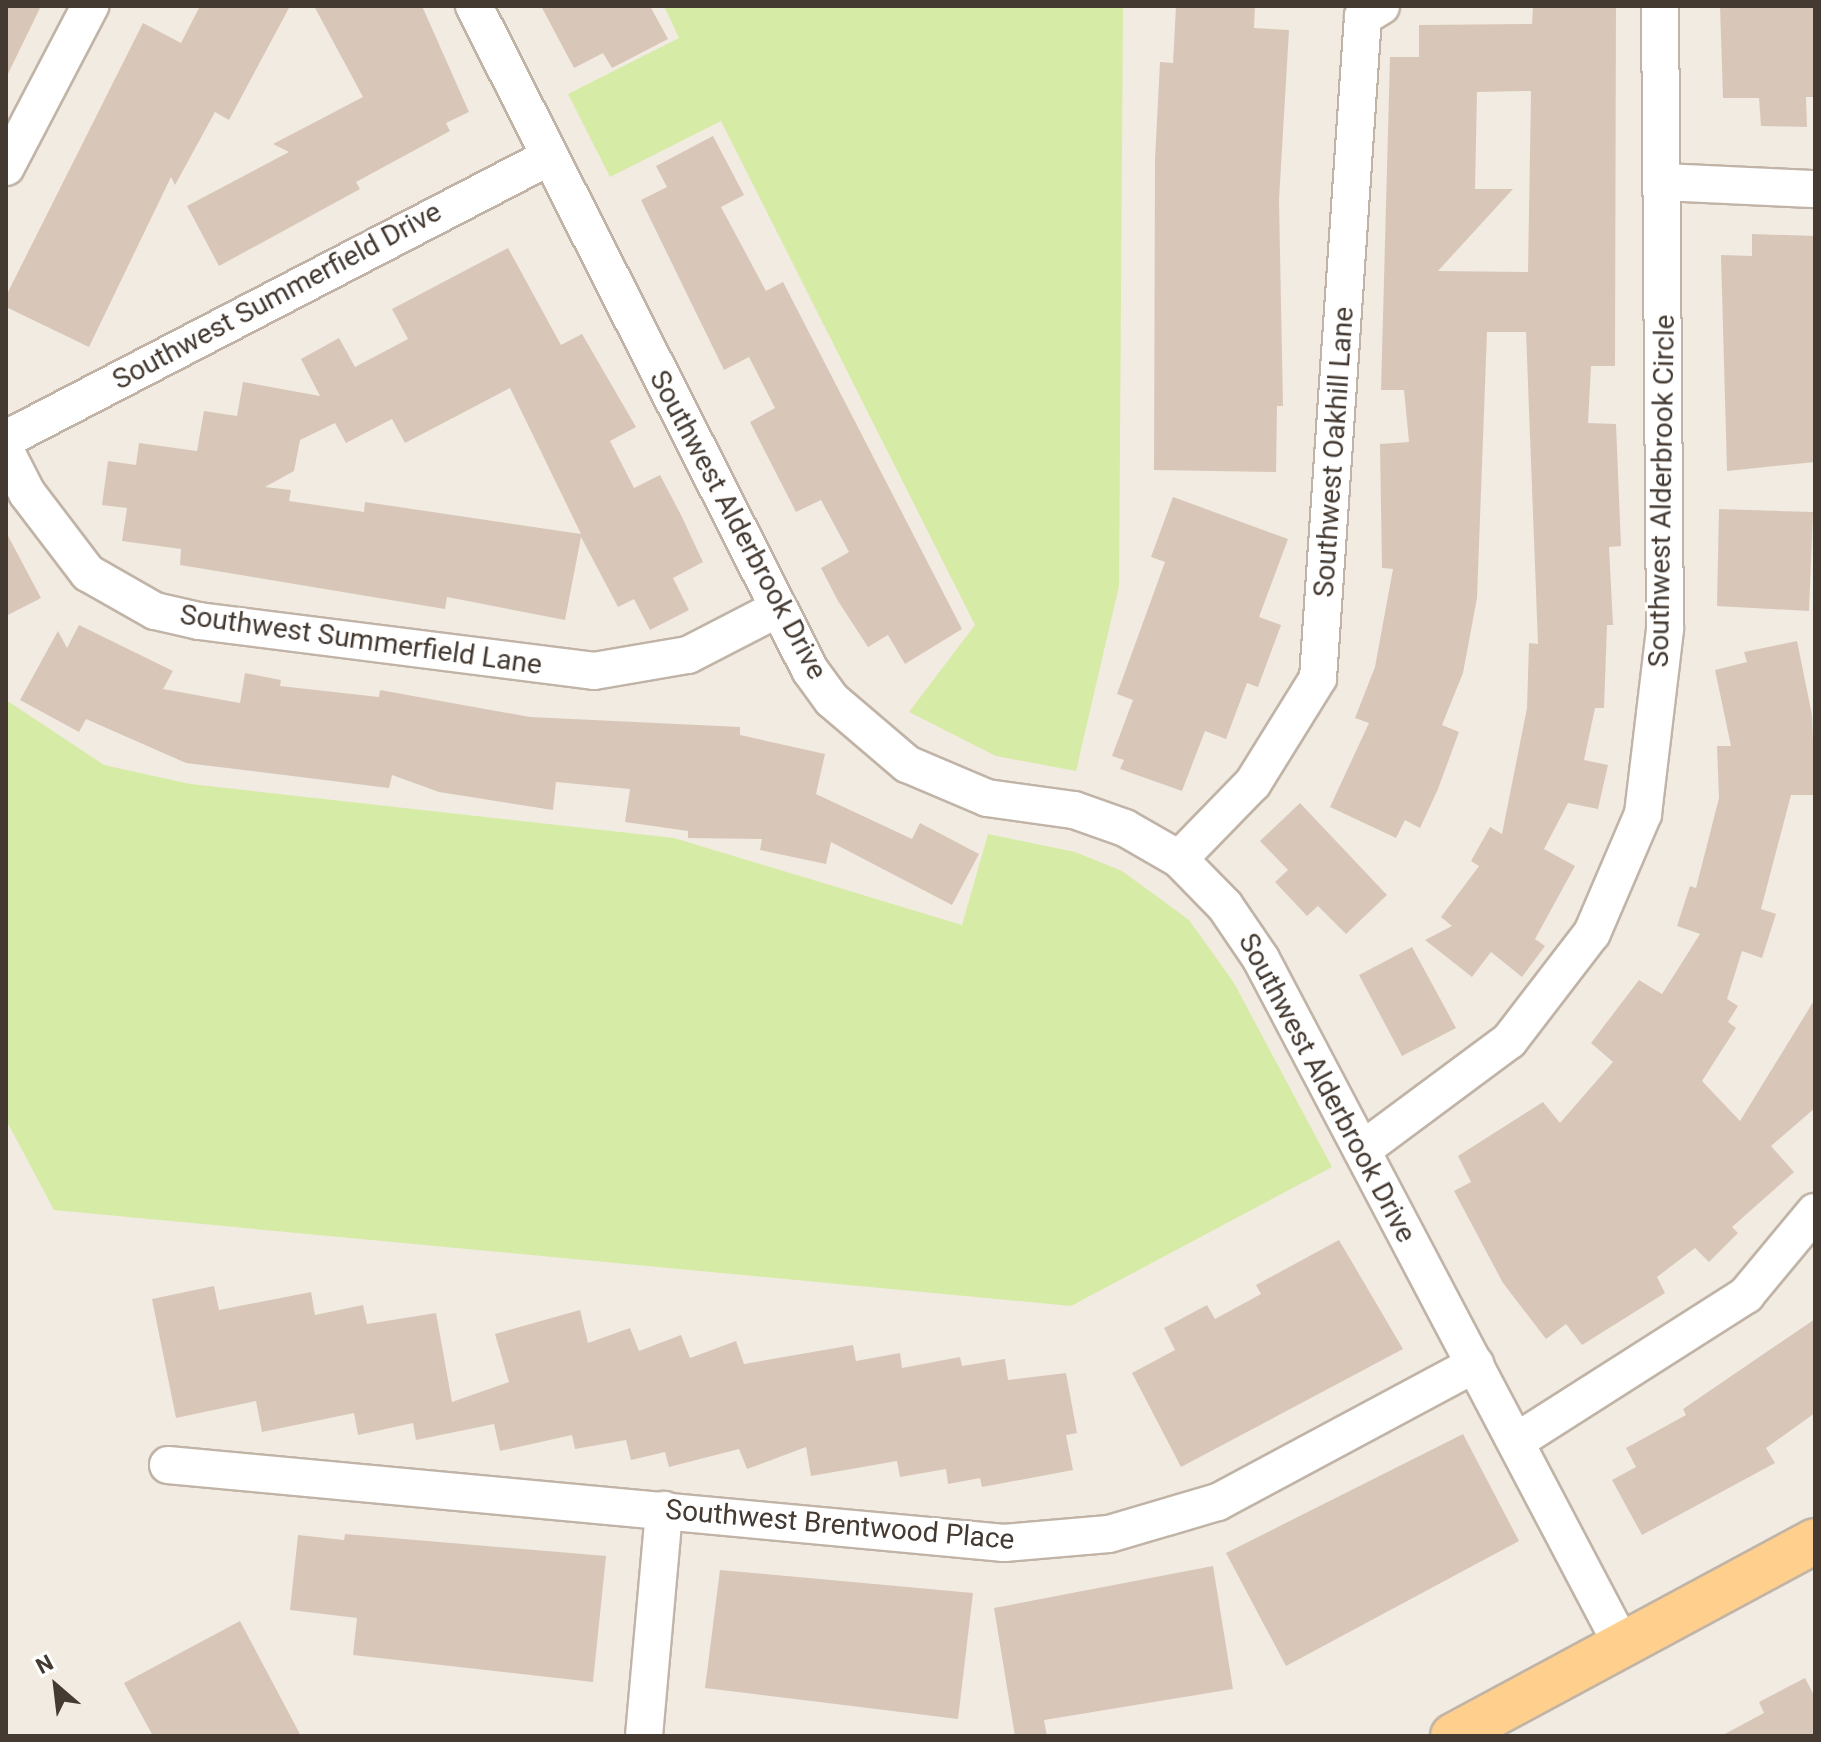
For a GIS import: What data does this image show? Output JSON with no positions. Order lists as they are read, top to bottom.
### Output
{
  "streets": {
    "street": [
      "Southwest Summerfield Drive",
      "Southwest Oakhill Lane",
      "Southwest Alderbrook Circle",
      "Southwest Alderbrook Drive",
      "Southwest Summerfield Lane",
      "Southwest Brentwood Place"
    ]
  },
  "crossings": [
    ["Southwest Summerfield Drive", "Southwest Alderbrook Drive"],
    ["Southwest Oakhill Lane", "Southwest Alderbrook Drive"],
    ["Southwest Alderbrook Circle", "Southwest Alderbrook Drive"],
    ["Southwest Alderbrook Drive", "Southwest Summerfield Lane"],
    ["Southwest Alderbrook Drive", "Southwest Brentwood Place"]
  ],
  "north": "top left"
}
